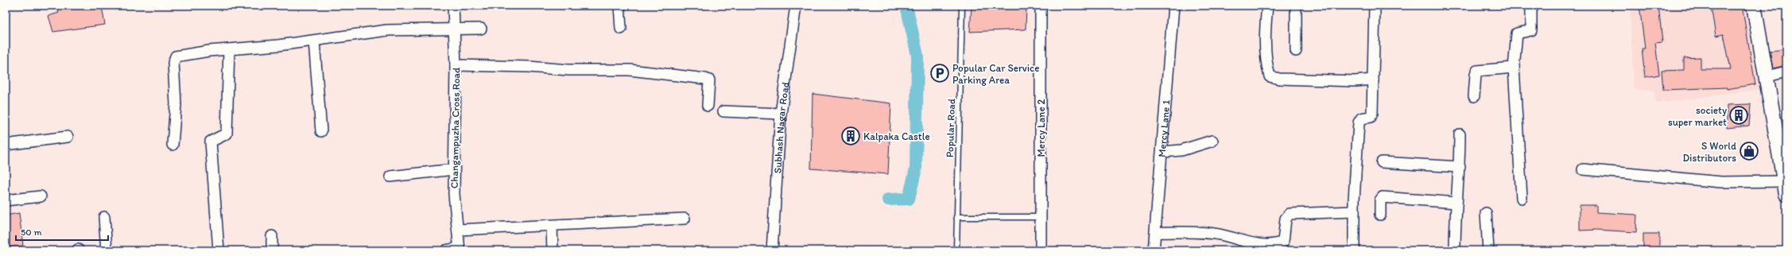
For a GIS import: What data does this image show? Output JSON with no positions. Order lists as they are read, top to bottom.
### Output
{
  "streets": {
    "street": [
      "Changampuzha Cross Road",
      "Subhash Nagar Road",
      "Mercy Lane 2",
      "Mercy Lane 1"
    ],
    "lane": ["Popular Road"]
  },
  "places": {
    "parking": ["Popular Car Service Parking Area"],
    "building": ["society super market", "Kalpaka Castle"],
    "shop": ["S World Distributors"]
  },
  "scale_bar": "50 m"
}
